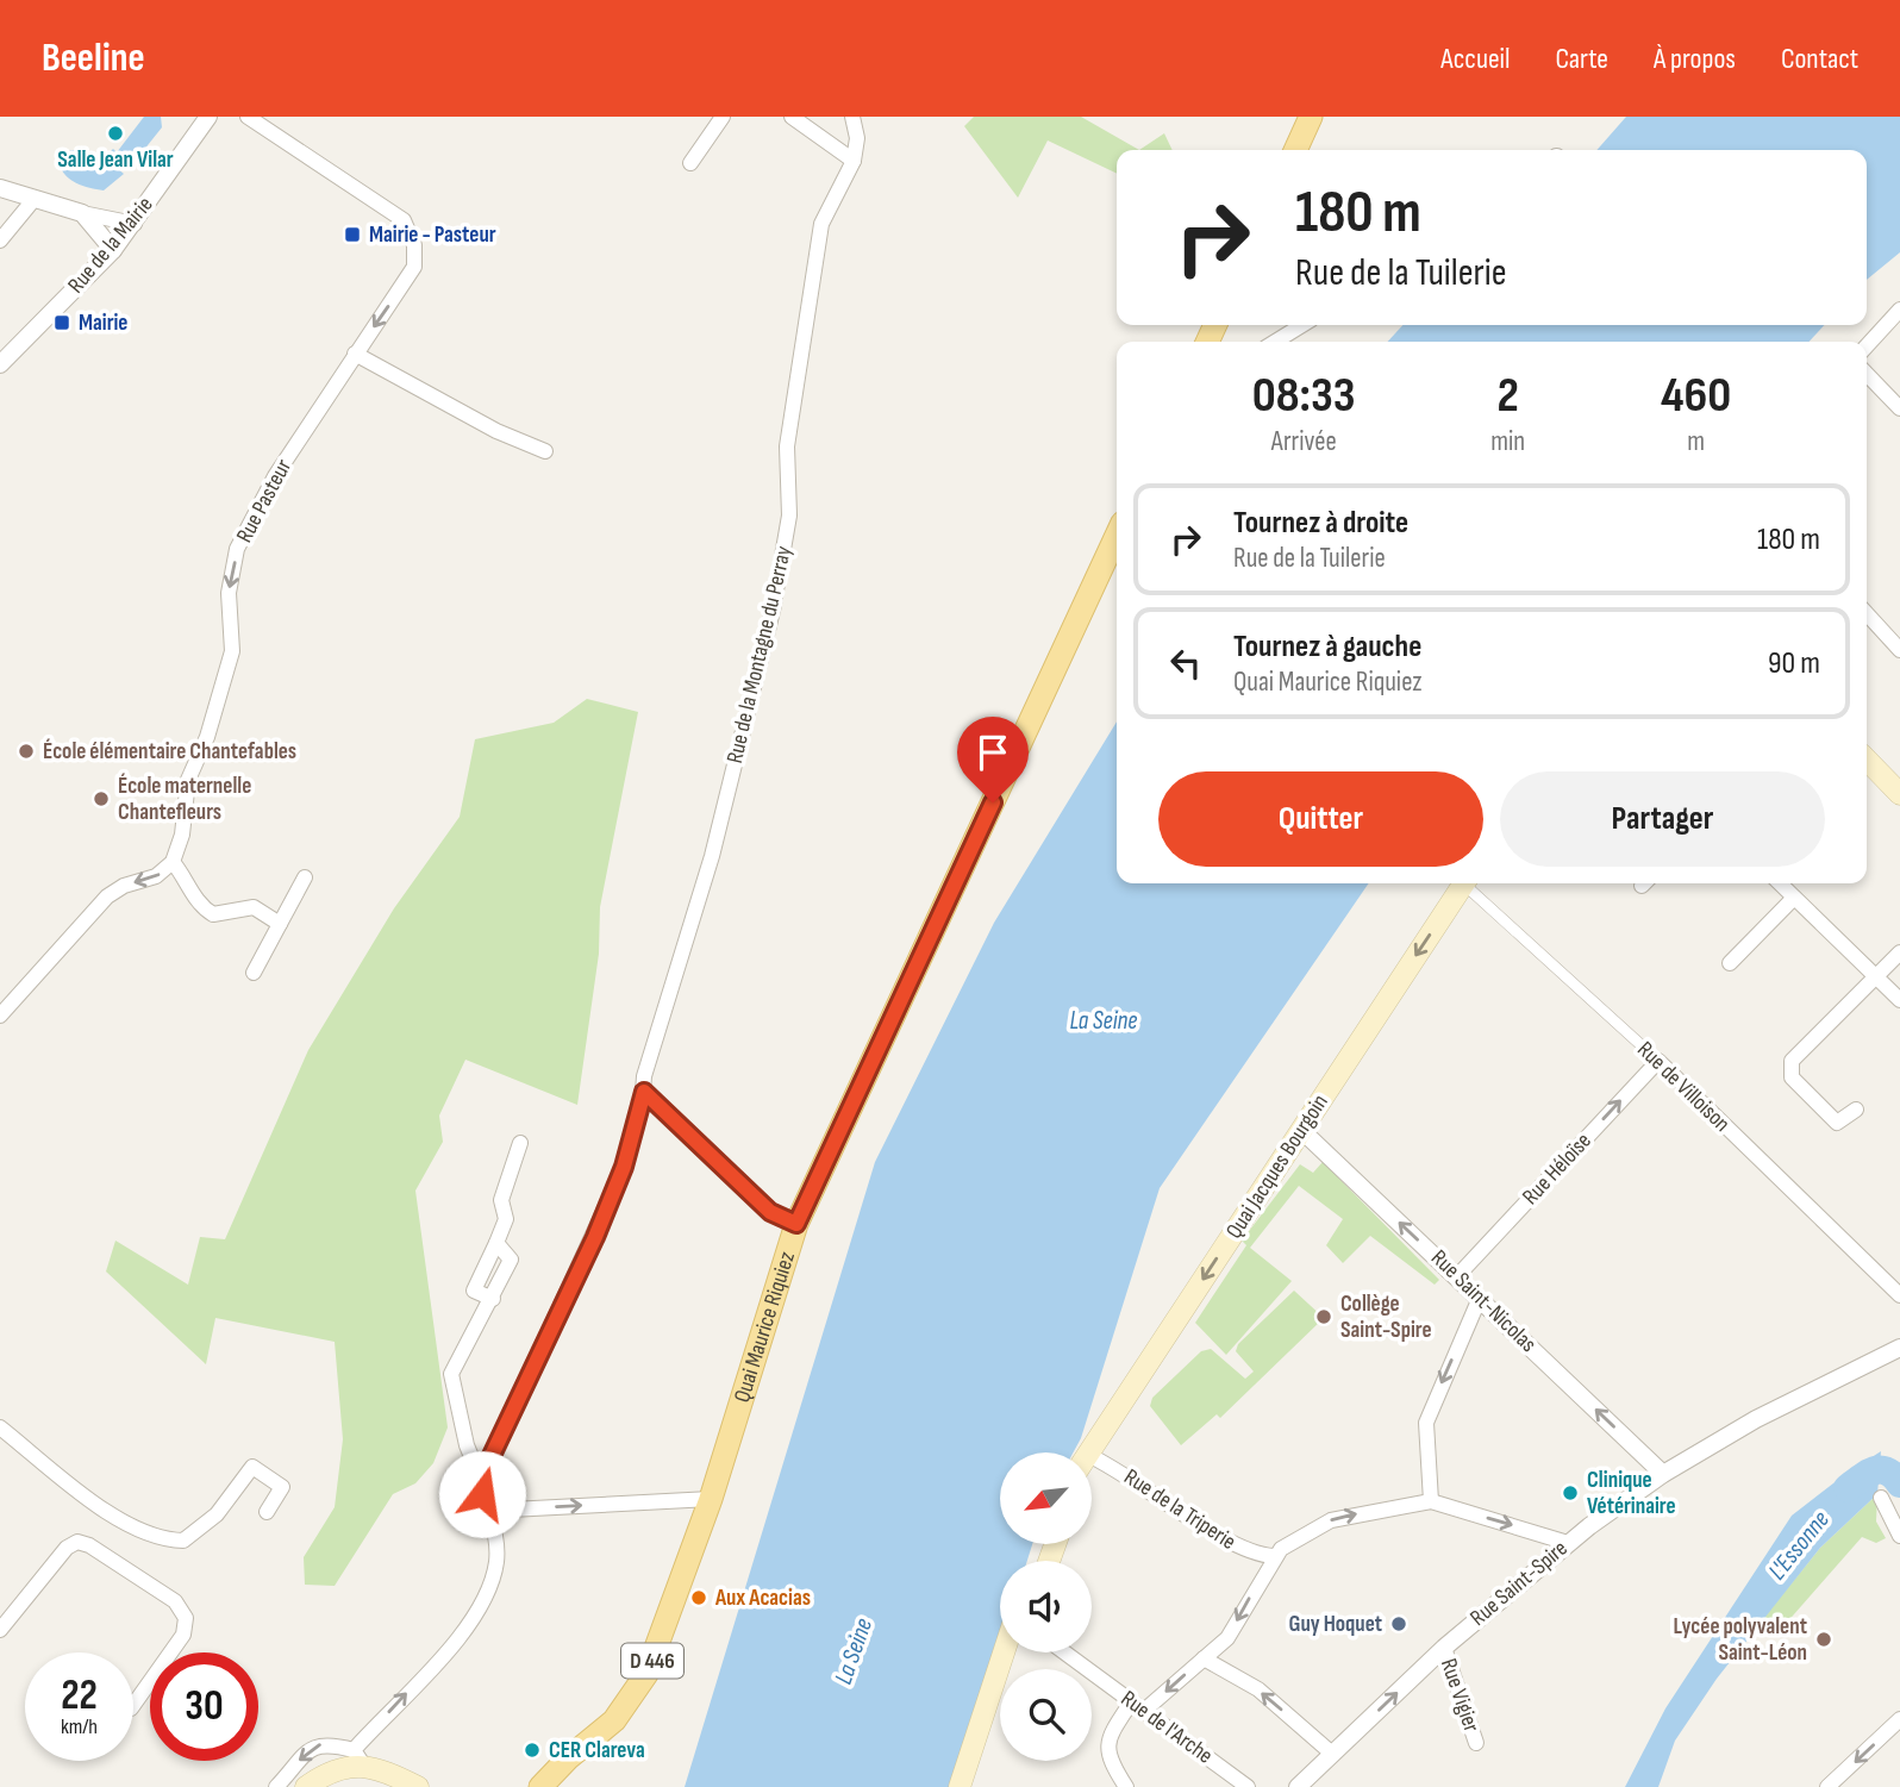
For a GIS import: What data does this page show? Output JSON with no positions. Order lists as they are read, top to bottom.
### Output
{
  "streets": {
    "main road": ["Quai Jacques Bourgoin", "Quai Maurice Riquiez", "D 446"],
    "street": [
      "Rue de la Mairie",
      "Rue Pasteur",
      "Rue de la Montagne du Perray",
      "Rue de Villoison",
      "Rue Héloïse",
      "Rue Saint-Nicolas",
      "Rue de la Triperie",
      "Rue Saint-Spire",
      "Rue Vigier",
      "Rue de l'Arche"
    ]
  },
  "crossings": [
    ["Rue de Villoison", "Rue Héloïse"],
    ["Quai Jacques Bourgoin", "Rue Saint-Nicolas"],
    ["Rue Héloïse", "Rue Saint-Nicolas"],
    ["Rue Saint-Nicolas", "Rue Saint-Spire"],
    ["Quai Maurice Riquiez", "D 446"],
    ["Rue Saint-Spire", "Rue Vigier"]
  ],
  "one_way": [
    "Rue Pasteur",
    "Quai Jacques Bourgoin",
    "Rue Héloïse",
    "Rue Saint-Nicolas"
  ],
  "water": ["La Seine", "L'Essonne"],
  "places": {
    "other": [
      "Salle Jean Vilar",
      "École élémentaire Chantefables",
      "École maternelle Chantefleurs",
      "Collège Saint-Spire",
      "Clinique Vétérinaire",
      "Aux Acacias",
      "Guy Hoquet",
      "Lycée polyvalent Saint-Léon",
      "CER Clareva"
    ],
    "transit": ["Mairie - Pasteur", "Mairie"]
  },
  "north": "bottom left",
  "page": {
    "header": "Beeline",
    "nav": [
      "Accueil",
      "Carte",
      "À propos",
      "Contact"
    ],
    "turn": ["180 m", "Rue de la Tuilerie"],
    "eta": [
      "08:33",
      "Arrivée",
      "2",
      "min",
      "460",
      "m"
    ],
    "list": [
      {
        "name": "Tournez à droite",
        "note": "Rue de la Tuilerie",
        "value": "180 m"
      },
      {
        "name": "Tournez à gauche",
        "note": "Quai Maurice Riquiez",
        "value": "90 m"
      }
    ],
    "buttons": ["Quitter", "Partager"],
    "speed": "22 km/h",
    "limit": "30"
  }
}
